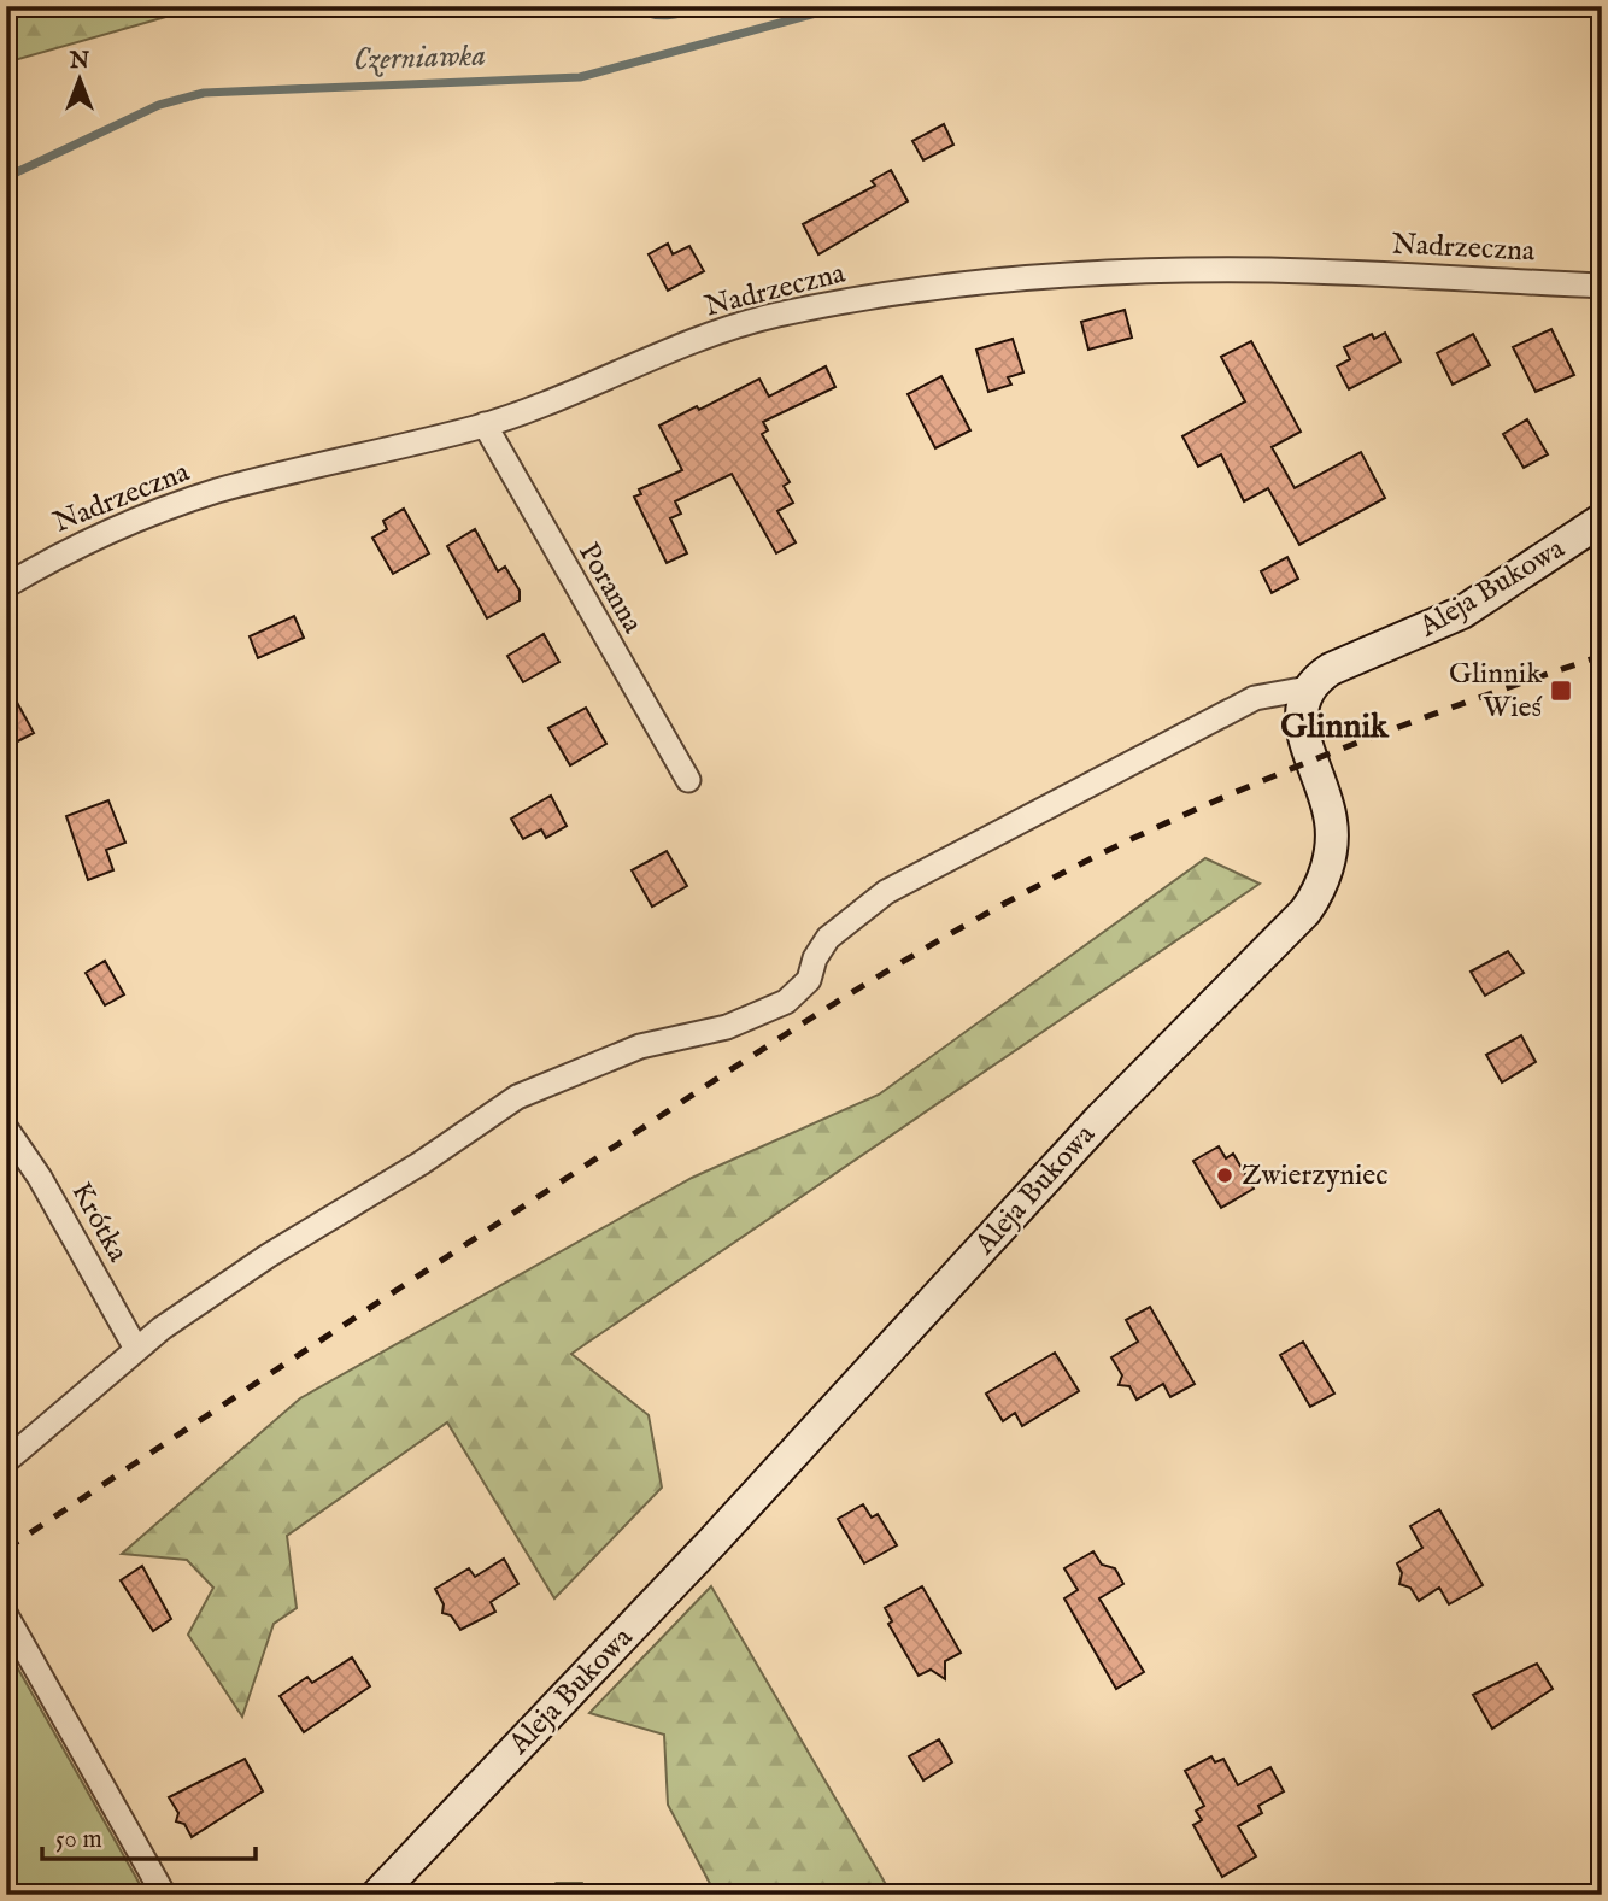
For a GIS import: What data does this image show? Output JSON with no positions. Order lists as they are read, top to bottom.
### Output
{
  "streets": {
    "street": [
      "Nadrzeczna",
      "Poranna",
      "Aleja Bukowa",
      "Krótka"
    ]
  },
  "crossings": [
    ["Nadrzeczna", "Poranna"]
  ],
  "districts": ["Glinnik"],
  "water": ["Czerniawka"],
  "places": {
    "transit": ["Glinnik Wieś"],
    "other": ["Zwierzyniec"]
  },
  "scale_bar": "50 m",
  "north": "top"
}
